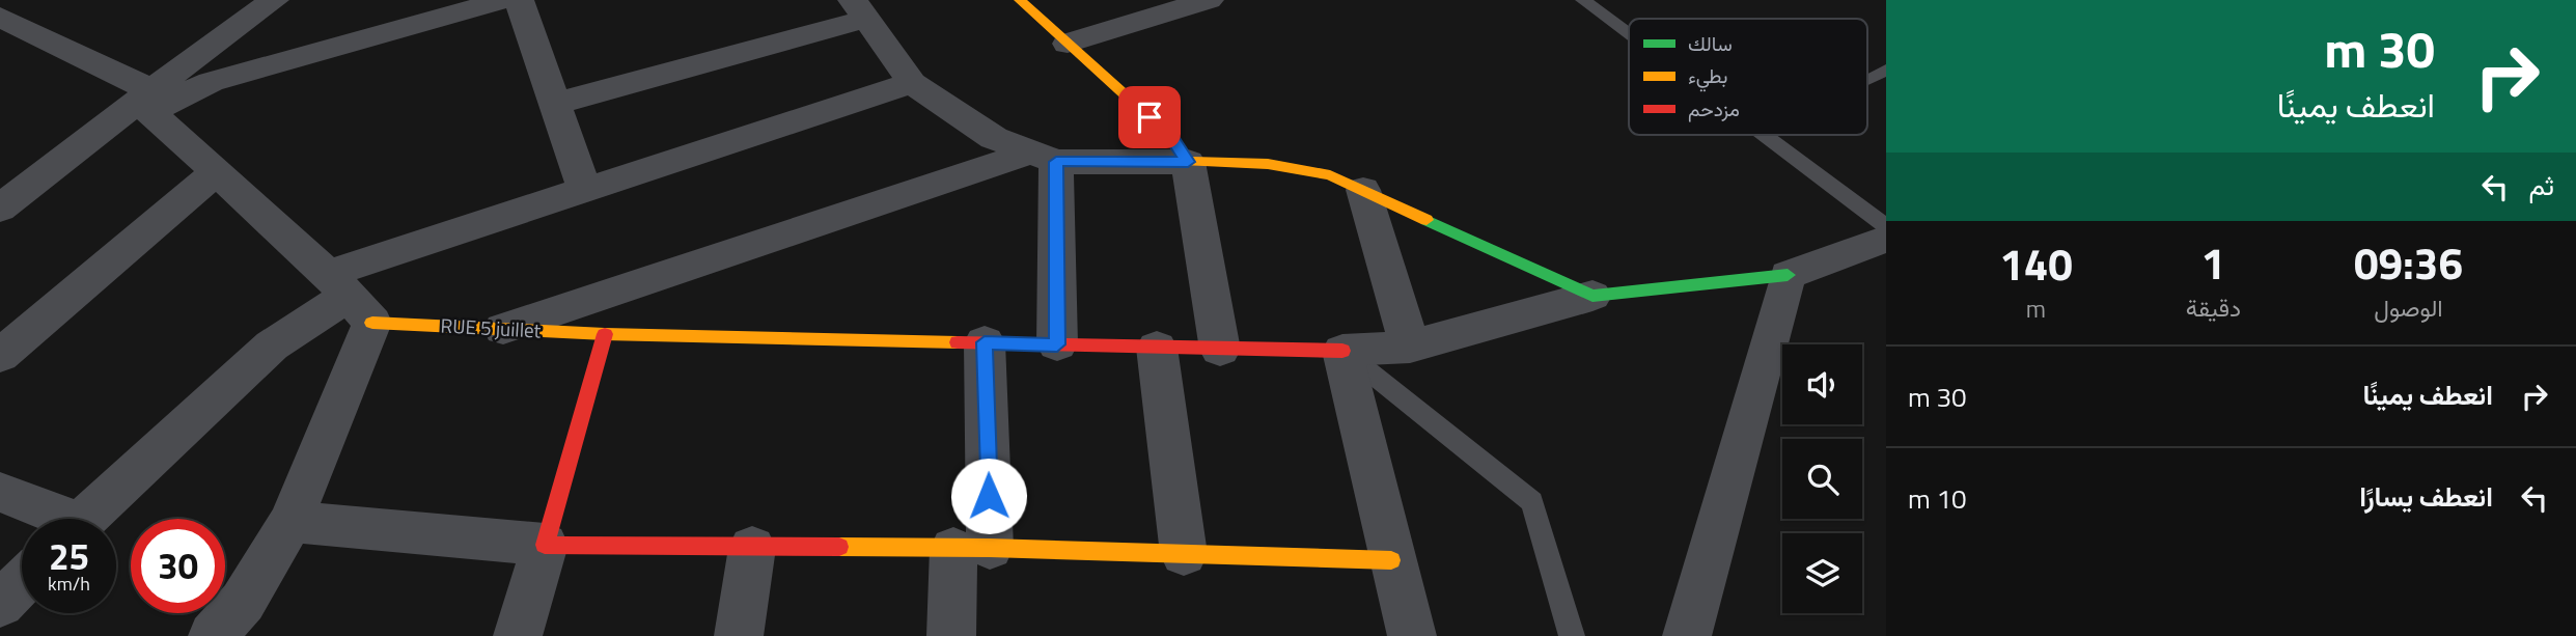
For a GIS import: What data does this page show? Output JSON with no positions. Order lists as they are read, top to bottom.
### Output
{
  "streets": {
    "street": ["RUE 5 juillet"]
  },
  "legend": ["سالك", "بطيء", "مزدحم"],
  "page": {
    "turn": ["30 m", "انعطف يمينًا"],
    "then": "ثم",
    "eta": [
      "09:36",
      "الوصول",
      "1",
      "دقيقة",
      "140",
      "m"
    ],
    "list": [
      {
        "name": "انعطف يمينًا",
        "value": "30 m"
      },
      {
        "name": "انعطف يسارًا",
        "value": "10 m"
      }
    ],
    "speed": "25 km/h",
    "limit": "30"
  }
}
